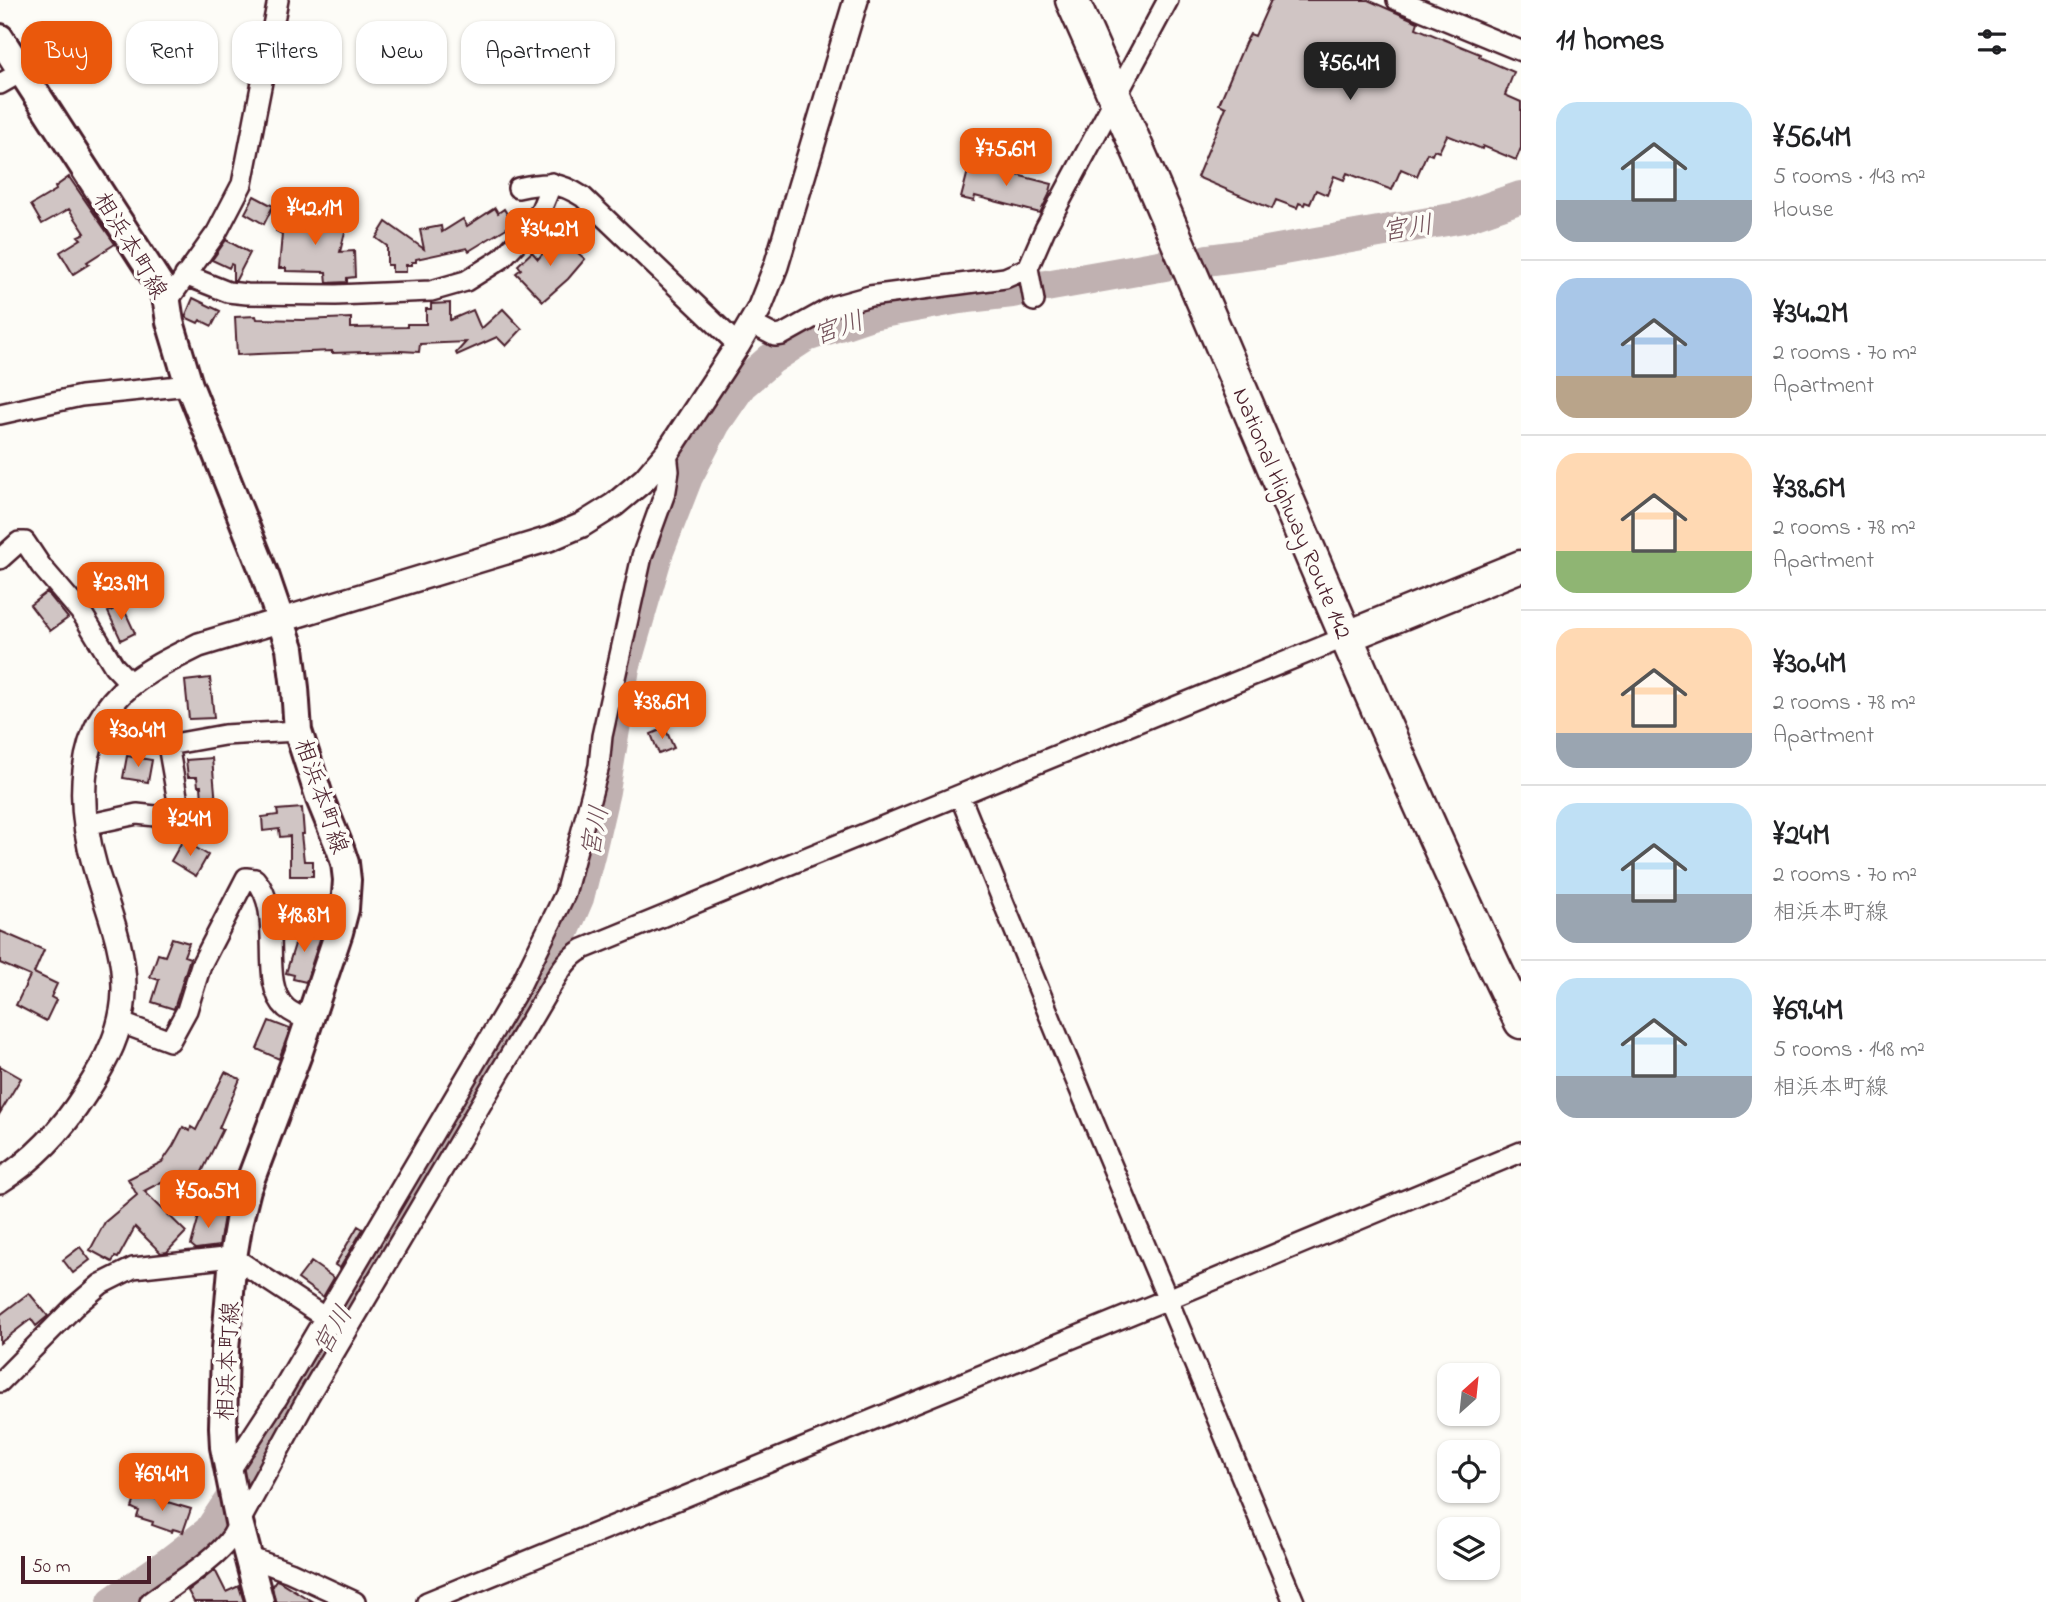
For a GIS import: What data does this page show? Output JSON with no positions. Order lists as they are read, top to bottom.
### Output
{
  "streets": {
    "highway": ["National Highway Route 142"],
    "main road": ["相浜本町線"]
  },
  "water": ["宮川"],
  "scale_bar": "50 m",
  "north": "top right",
  "page": {
    "heading": "11 homes",
    "chip": [
      "Buy",
      "Rent",
      "Filters",
      "New",
      "Apartment"
    ],
    "price": [
      "¥56.4M",
      "¥75.6M",
      "¥42.1M",
      "¥34.2M",
      "¥23.9M",
      "¥38.6M",
      "¥30.4M",
      "¥24M",
      "¥18.8M",
      "¥50.5M",
      "¥69.4M"
    ],
    "list": [
      {
        "name": "¥56.4M",
        "note": "5 rooms · 143 m² · House"
      },
      {
        "name": "¥34.2M",
        "note": "2 rooms · 70 m² · Apartment"
      },
      {
        "name": "¥38.6M",
        "note": "2 rooms · 78 m² · Apartment"
      },
      {
        "name": "¥30.4M",
        "note": "2 rooms · 78 m² · Apartment"
      },
      {
        "name": "¥24M",
        "note": "2 rooms · 70 m² · 相浜本町線"
      },
      {
        "name": "¥69.4M",
        "note": "5 rooms · 148 m² · 相浜本町線"
      }
    ],
    "scale": "50 m"
  }
}
